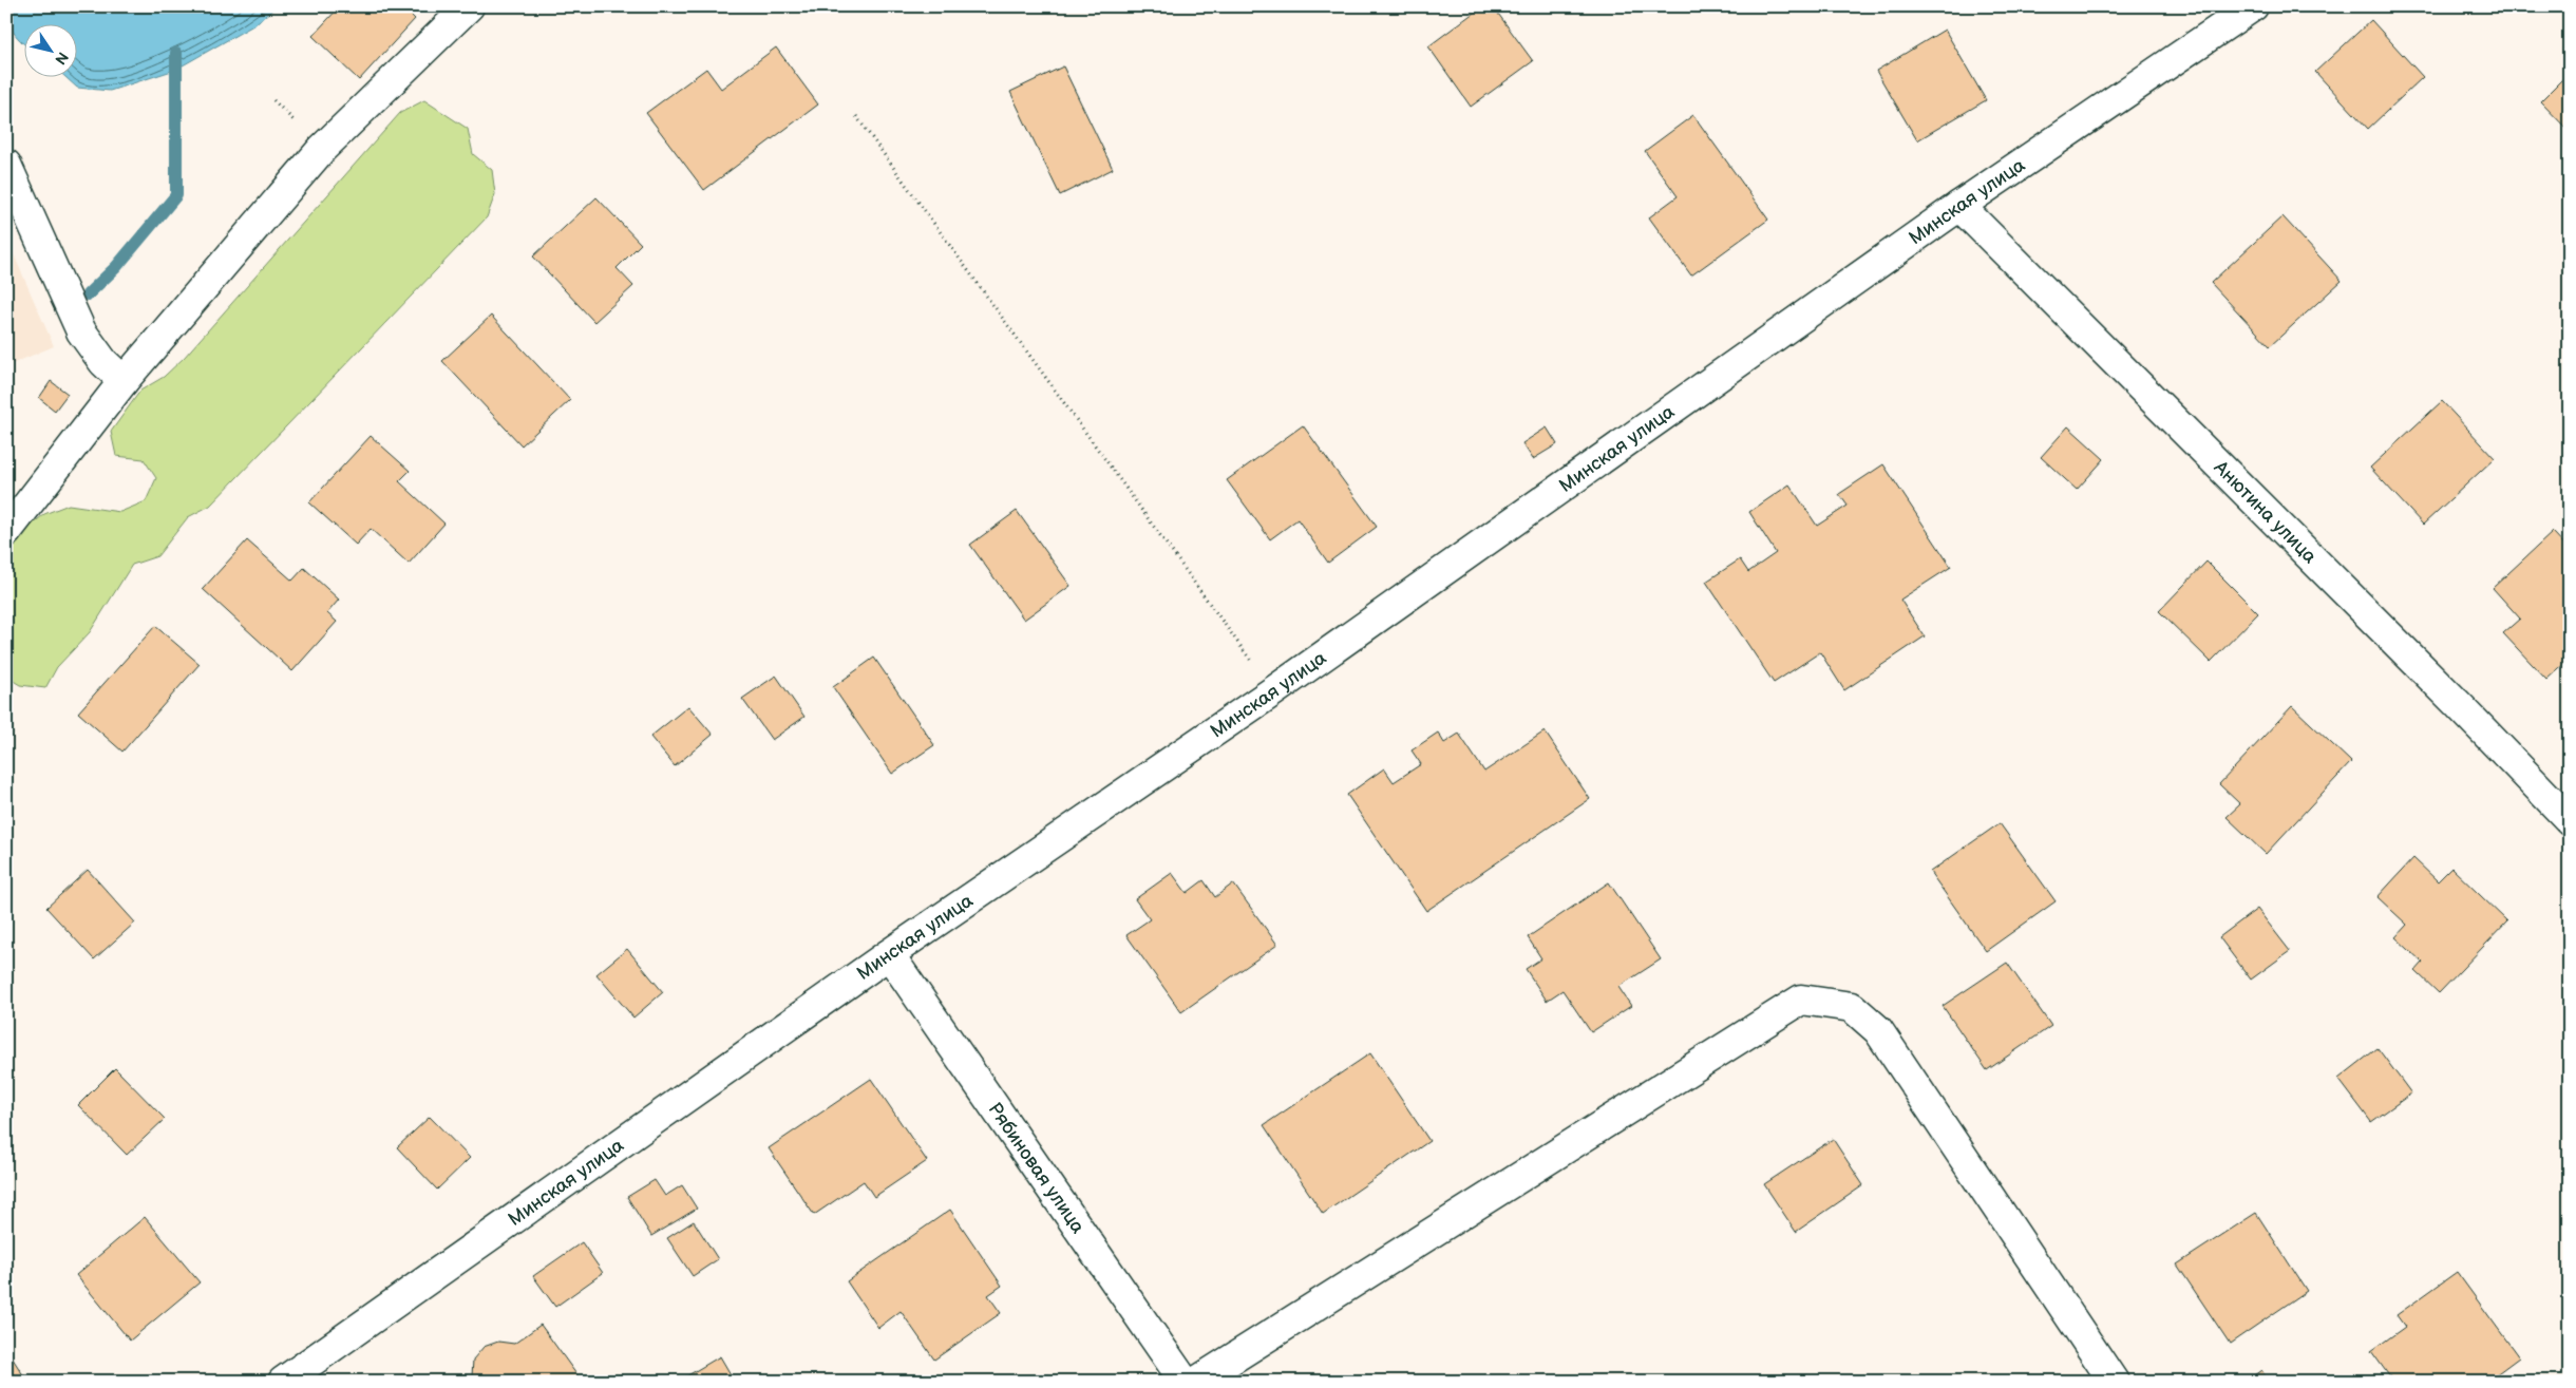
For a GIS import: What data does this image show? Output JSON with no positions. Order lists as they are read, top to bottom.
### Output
{
  "streets": {
    "street": ["Минская улица", "Анютина улица", "Рябиновая улица"]
  },
  "crossings": [
    ["Минская улица", "Анютина улица"],
    ["Минская улица", "Рябиновая улица"]
  ],
  "north": "bottom right"
}
